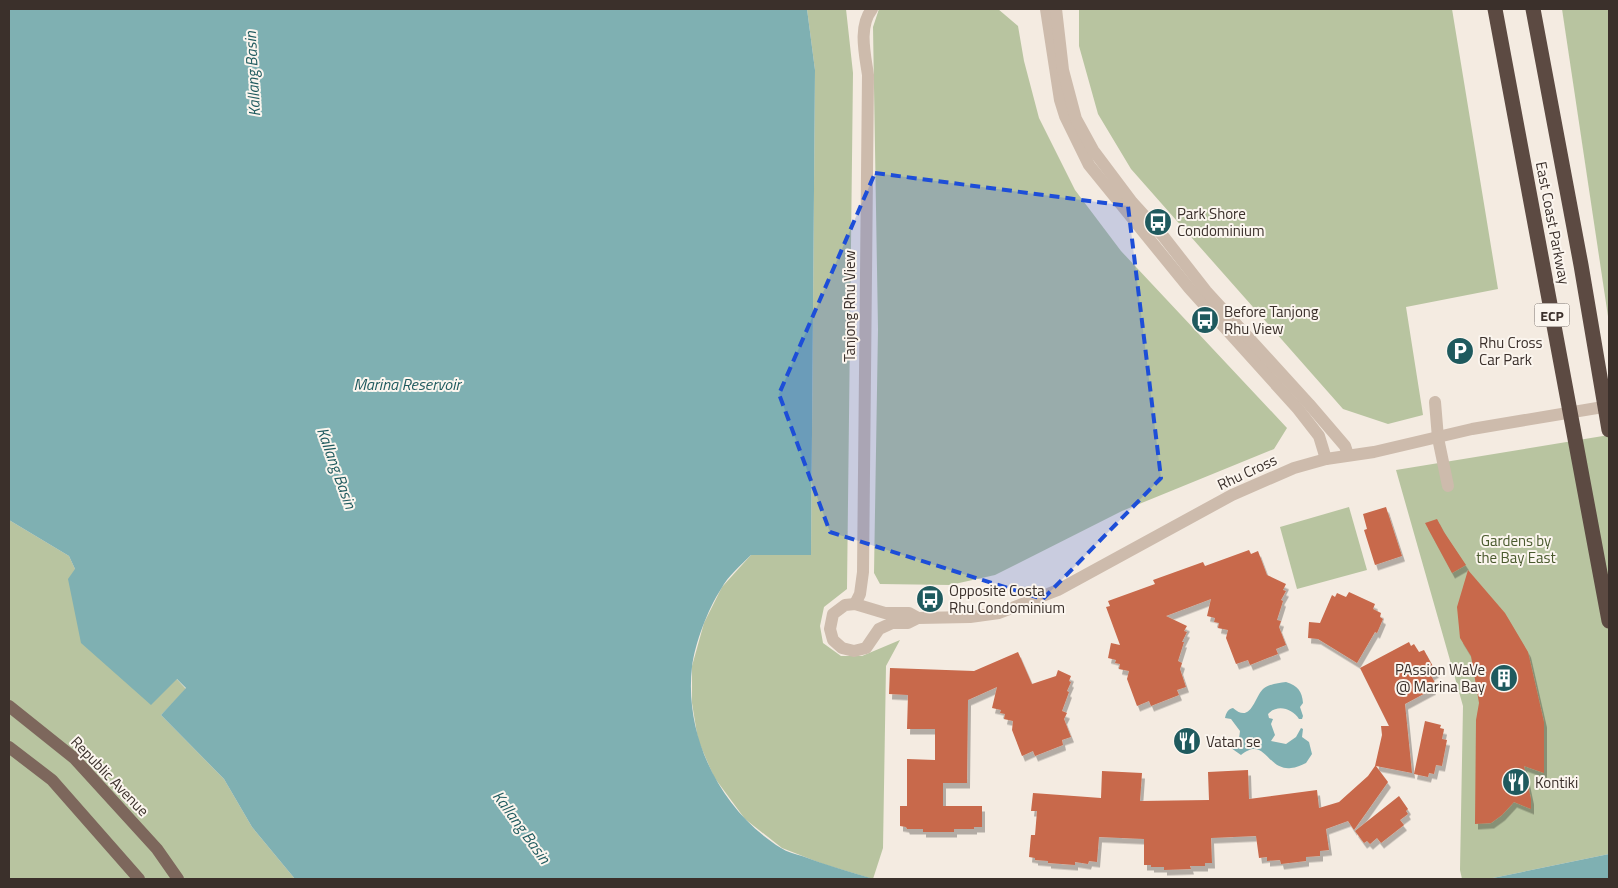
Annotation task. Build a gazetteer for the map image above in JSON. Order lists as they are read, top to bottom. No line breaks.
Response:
{"streets":{"highway":["East Coast Parkway","ECP"],"main road":["Republic Avenue"],"street":["Tanjong Rhu View","Rhu Cross"]},"crossings":[["Tanjong Rhu View","Rhu Cross"]],"water":["Kallang Basin","Marina Reservoir"],"parks":["Gardens by the Bay East"],"places":{"bus stop":["Park Shore Condominium","Before Tanjong Rhu View","Opposite Costa Rhu Condominium"],"parking":["Rhu Cross Car Park"],"building":["PAssion WaVe @ Marina Bay"],"restaurant":["Vatan se","Kontiki"]}}
